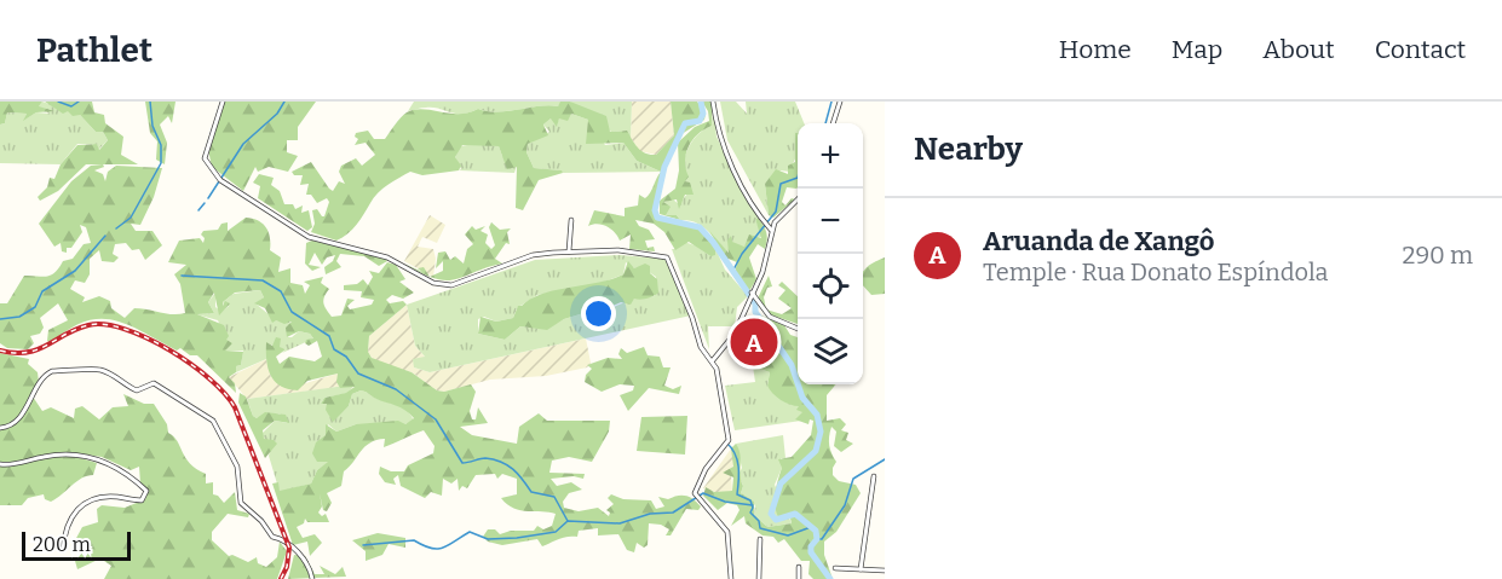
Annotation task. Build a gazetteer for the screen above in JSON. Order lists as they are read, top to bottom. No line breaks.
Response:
{"scale_bar":"200 m","page":{"header":"Pathlet","nav":["Home","Map","About","Contact"],"heading":"Nearby","map_buttons":["+","−"],"list":[{"mark":"A","name":"Aruanda de Xangô","note":"Temple · Rua Donato Espíndola","value":"290 m"}],"pins":"A","scale":"200 m"}}
